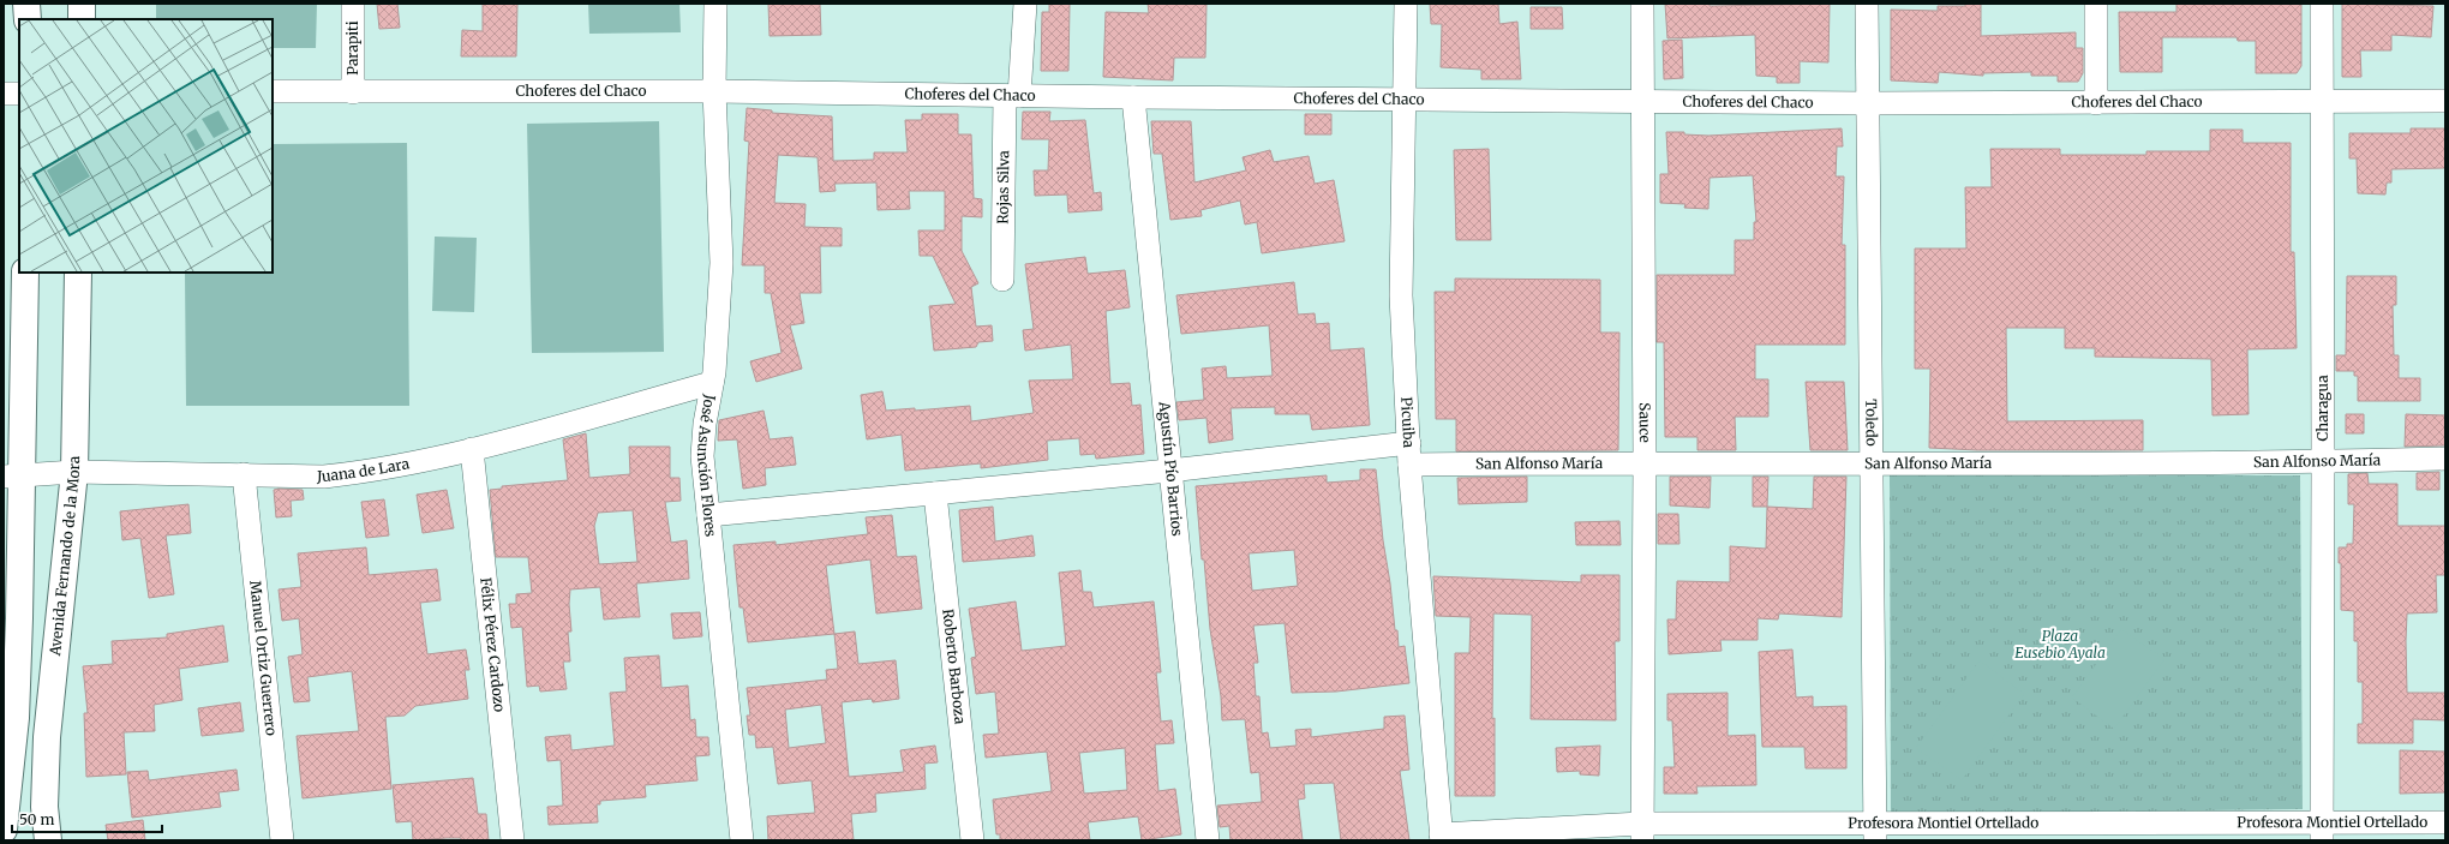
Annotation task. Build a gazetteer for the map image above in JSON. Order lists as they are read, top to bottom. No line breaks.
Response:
{"streets":{"main road":["Avenida Fernando de la Mora"],"street":["Parapiti","Choferes del Chaco","Rojas Silva","Charagua","Picuiba","Sauce","Toledo","San Alfonso María","José Asunción Flores","Juana de Lara","Agustín Pío Barrios","Félix Pérez Cardozo","Manuel Ortiz Guerrero","Roberto Barboza","Profesora Montiel Ortellado"]},"crossings":[["Parapiti","Choferes del Chaco"],["Choferes del Chaco","Rojas Silva"],["Choferes del Chaco","Charagua"],["Choferes del Chaco","Picuiba"],["Choferes del Chaco","Sauce"],["Choferes del Chaco","Toledo"],["Choferes del Chaco","José Asunción Flores"],["Choferes del Chaco","Agustín Pío Barrios"],["Charagua","San Alfonso María"],["Charagua","Profesora Montiel Ortellado"],["Picuiba","San Alfonso María"],["Picuiba","Profesora Montiel Ortellado"],["Sauce","San Alfonso María"],["Sauce","Profesora Montiel Ortellado"],["Toledo","San Alfonso María"],["Toledo","Profesora Montiel Ortellado"],["San Alfonso María","José Asunción Flores"],["San Alfonso María","Agustín Pío Barrios"],["San Alfonso María","Roberto Barboza"],["José Asunción Flores","Juana de Lara"],["Juana de Lara","Avenida Fernando de la Mora"],["Juana de Lara","Félix Pérez Cardozo"],["Juana de Lara","Manuel Ortiz Guerrero"]],"parks":["Plaza Eusebio Ayala"],"scale_bar":"50 m"}
